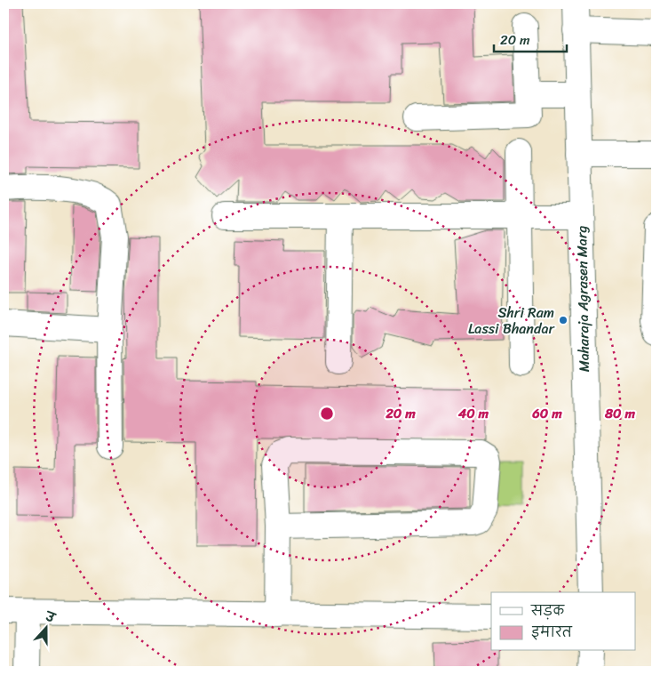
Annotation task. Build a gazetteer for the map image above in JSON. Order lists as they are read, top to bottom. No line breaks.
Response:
{"streets":{"street":["Maharaja Agrasen Marg"]},"places":["Shri Ram Lassi Bhandar"],"legend":["सड़क","इमारत"],"scale_bar":"20 m","north":"top","rings":["20 m","40 m","60 m","80 m"]}
